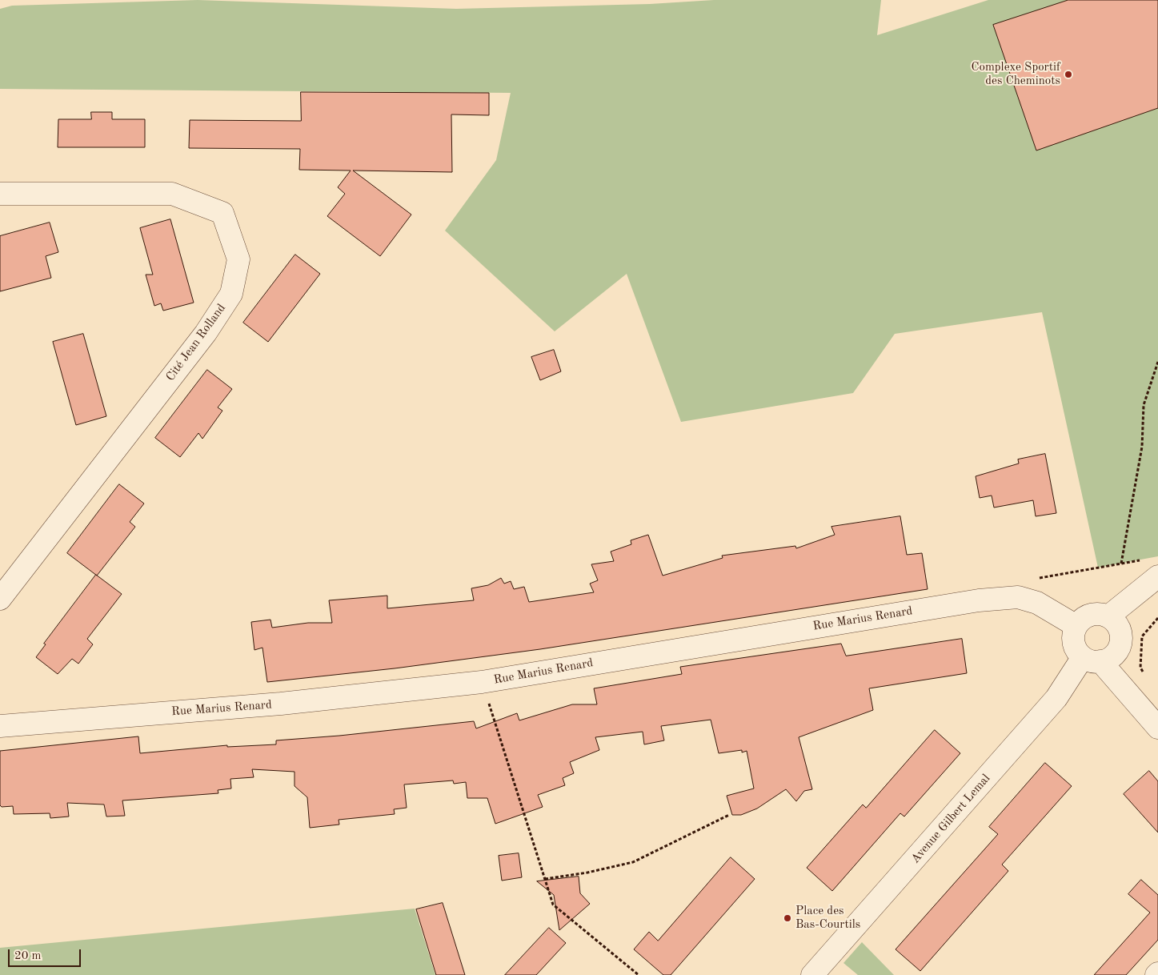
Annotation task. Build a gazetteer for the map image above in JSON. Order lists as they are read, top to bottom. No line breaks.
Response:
{"streets":{"street":["Cité Jean Rolland","Rue Marius Renard","Avenue Gilbert Lemal"]},"crossings":[["Rue Marius Renard","Avenue Gilbert Lemal"]],"places":["Complexe Sportif des Cheminots","Place des Bas-Courtils"],"scale_bar":"20 m"}
